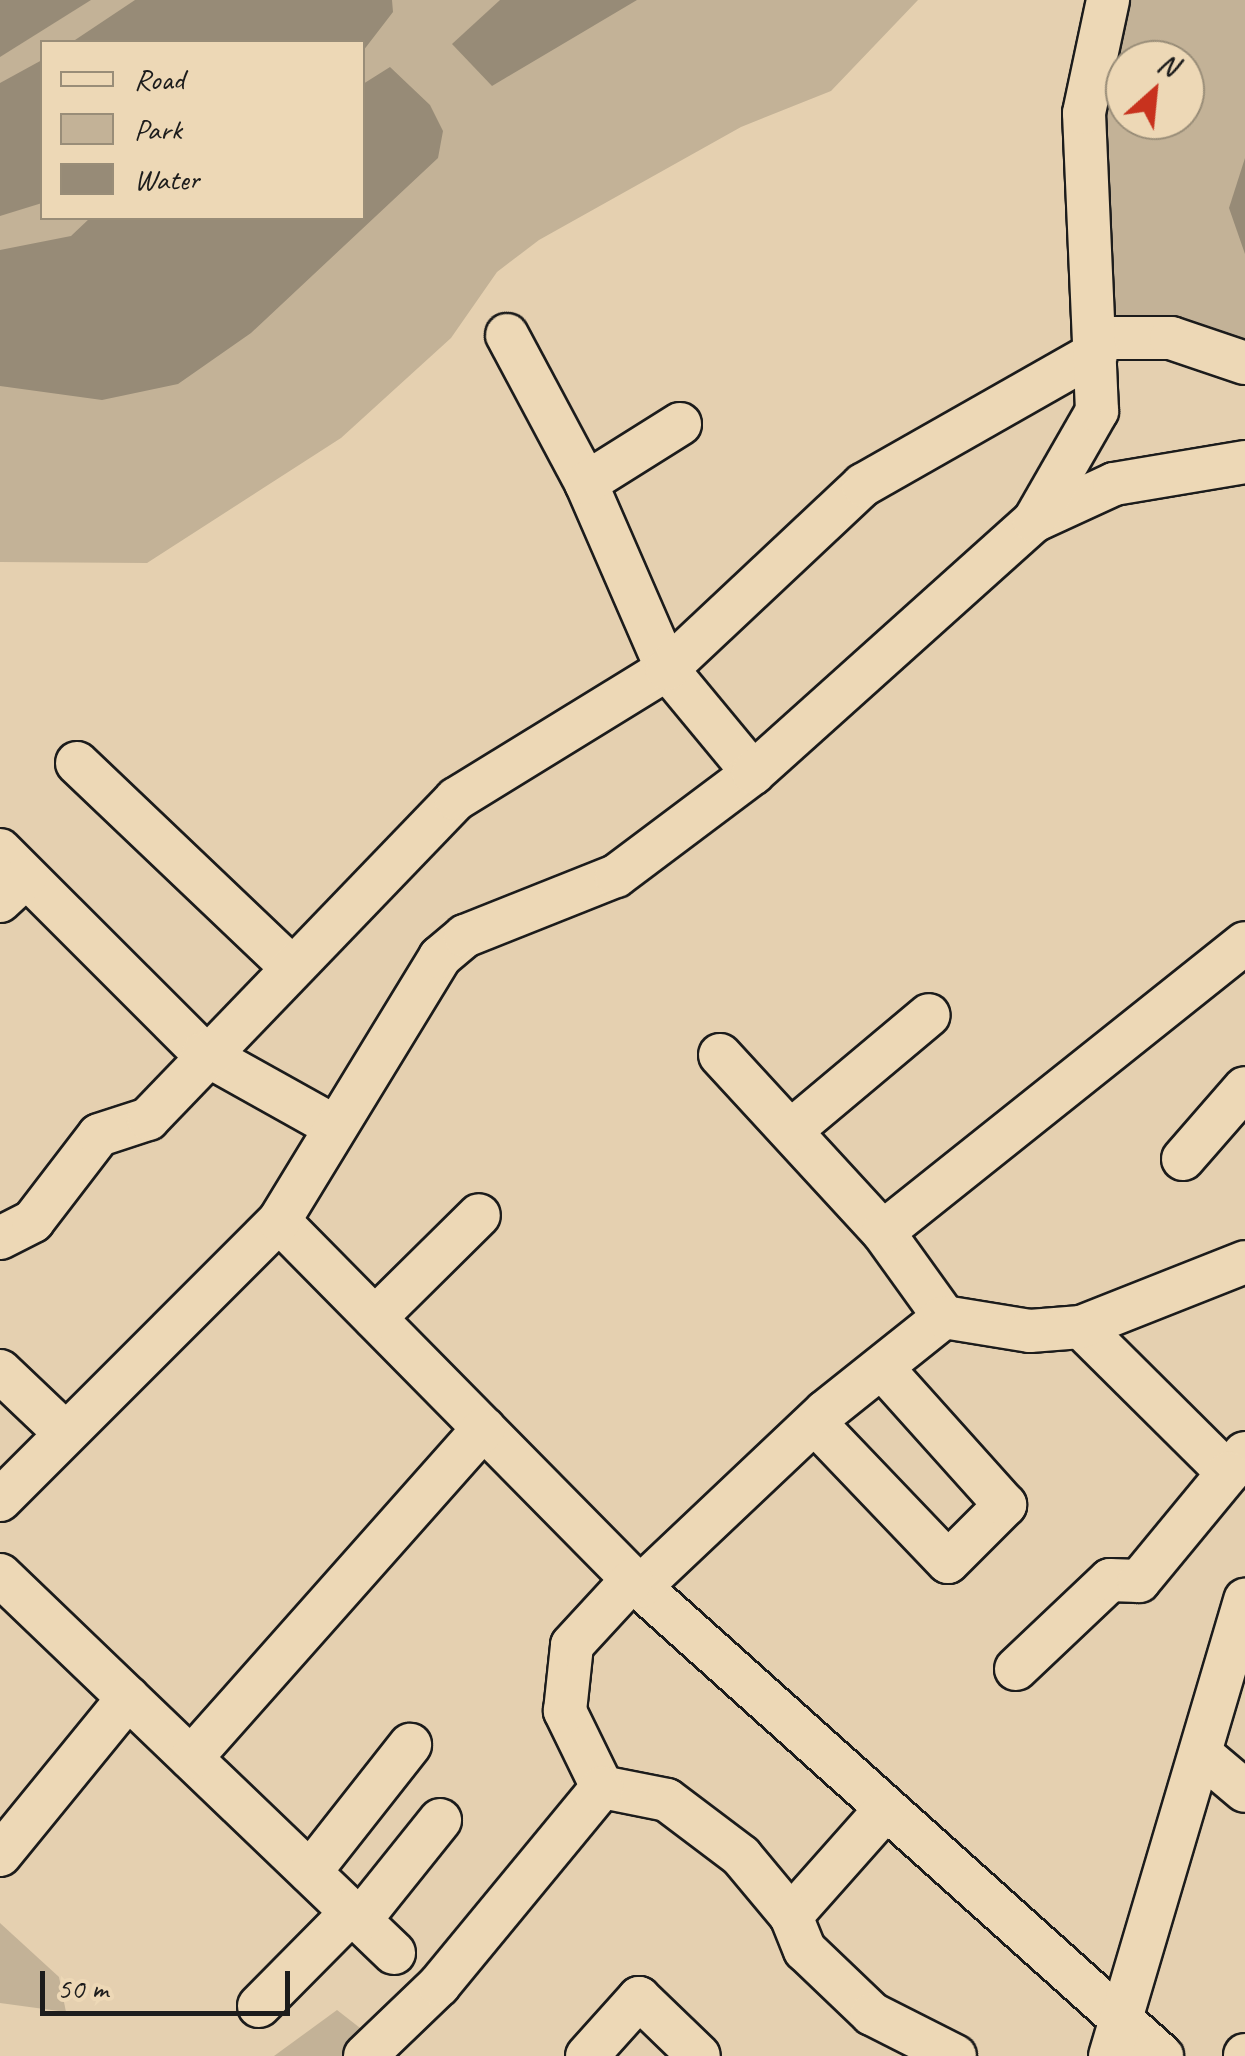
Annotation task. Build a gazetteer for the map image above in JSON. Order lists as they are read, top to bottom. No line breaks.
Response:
{"legend":["Road","Park","Water"],"scale_bar":"50 m","north":"top right"}
